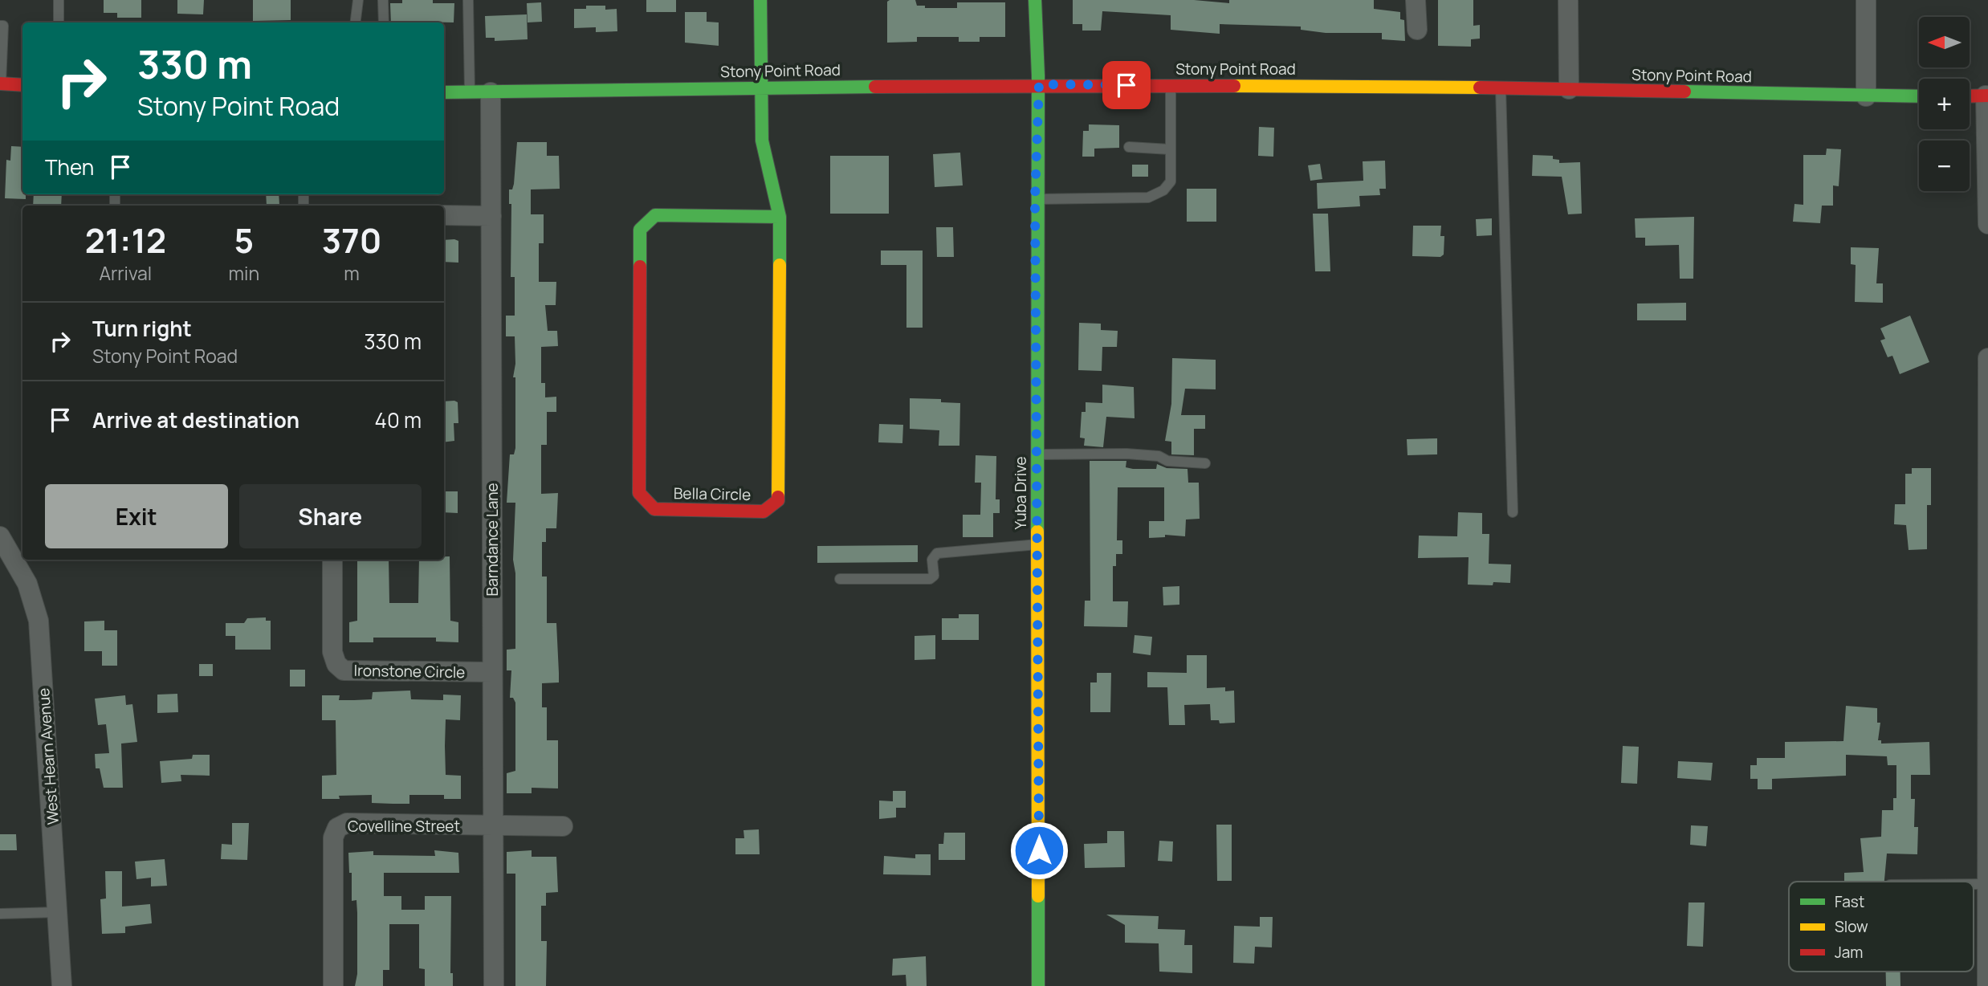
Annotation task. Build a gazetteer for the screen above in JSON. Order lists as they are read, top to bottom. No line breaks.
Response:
{"streets":{"street":["Stony Point Road","Yuba Drive","Bella Circle","Barndance Lane","Ironstone Circle","West Hearn Avenue","Covelline Street"]},"crossings":[["Stony Point Road","Yuba Drive"],["Stony Point Road","Bella Circle"],["Stony Point Road","Barndance Lane"],["Barndance Lane","Ironstone Circle"],["Barndance Lane","Covelline Street"]],"legend":["Fast","Slow","Jam"],"north":"left","page":{"map_buttons":["+","−"],"turn":["330 m","Stony Point Road"],"then":"Then","eta":["21:12","Arrival","5","min","370","m"],"list":[{"name":"Turn right","note":"Stony Point Road","value":"330 m"},{"name":"Arrive at destination","value":"40 m"}],"buttons":["Exit","Share"]}}
